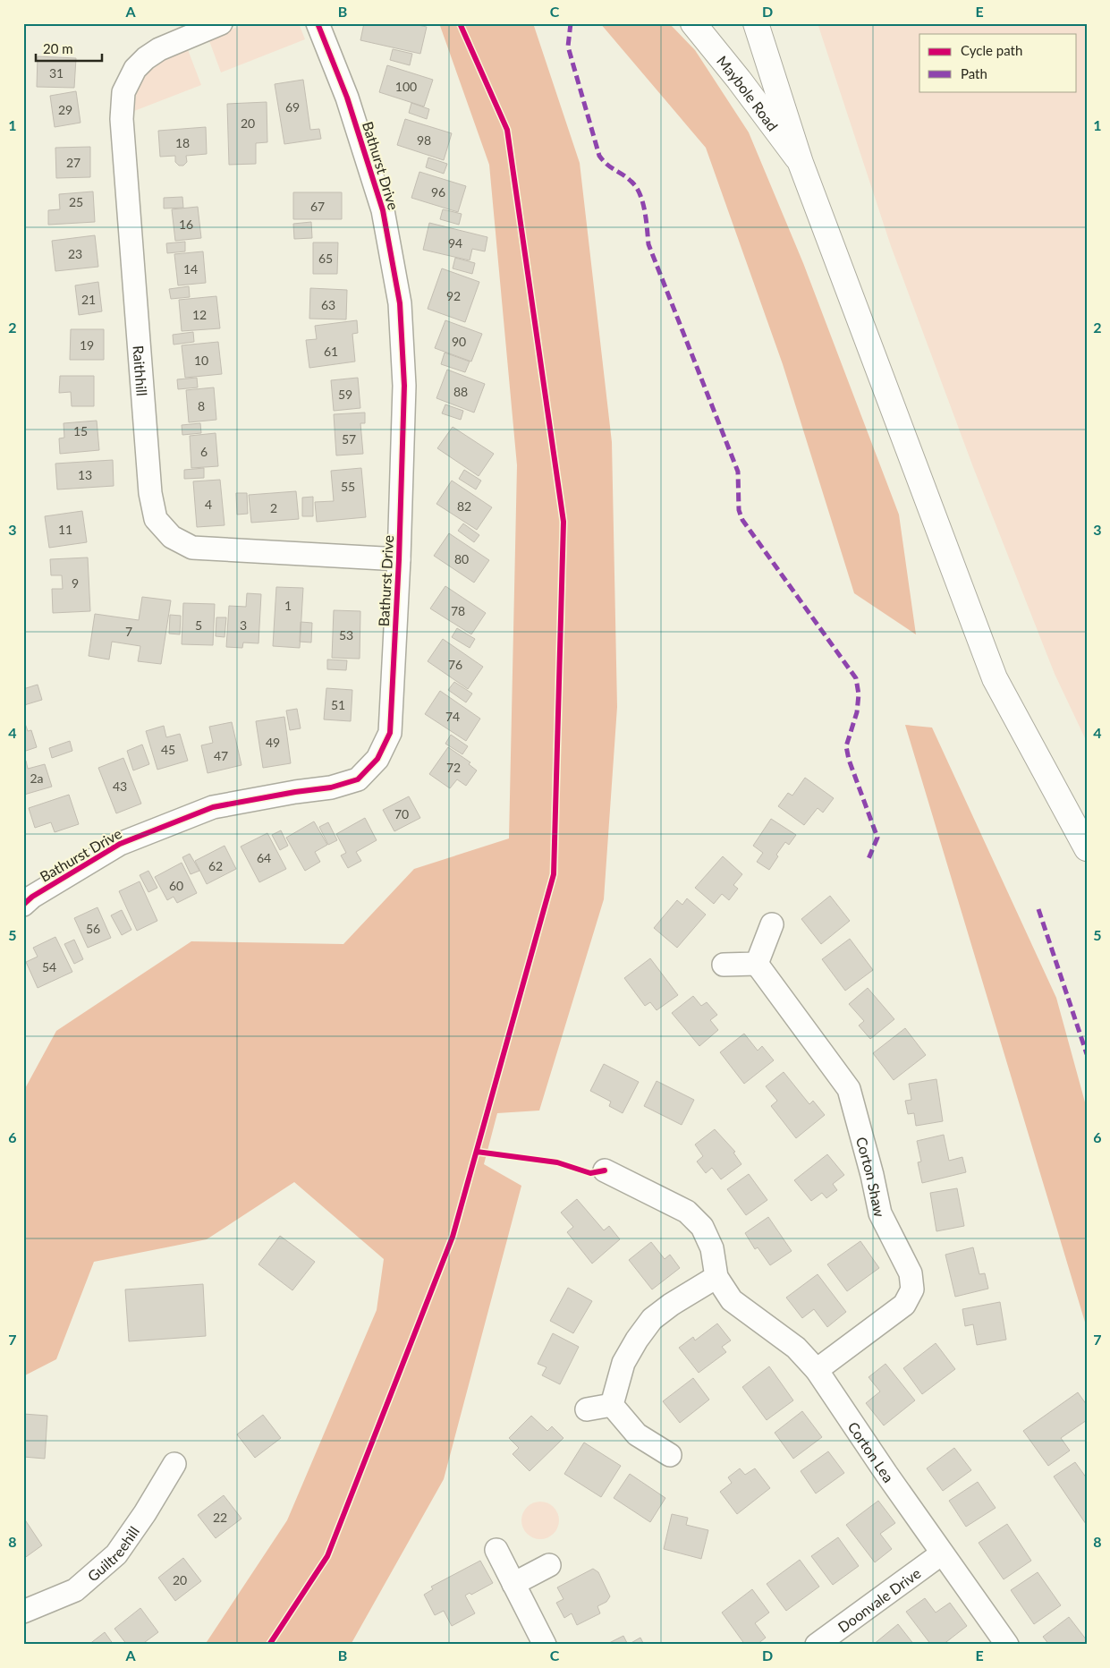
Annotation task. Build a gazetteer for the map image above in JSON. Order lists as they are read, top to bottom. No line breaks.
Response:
{"streets":{"main road":["Maybole Road"],"street":["Bathurst Drive","Raithhill","Corton Shaw","Corton Lea","Guiltreehill","Doonvale Drive"]},"crossings":[["Bathurst Drive","Raithhill"],["Corton Shaw","Corton Lea"],["Corton Lea","Doonvale Drive"]],"house_numbers":["31","100","69","29","20","98","18","27","96","25","67","16","94","23","65","14","92","21","63","12","90","19","61","10","88","59","8","15","57","6","13","55","4","82","2","11","80","9","1","78","5","3","7","53","76","51","74","49","45","47","72","2a","43","70","64","62","60","56","54","22","20"],"legend":["Cycle path","Path"],"scale_bar":"20 m","grid":{"columns":["A","B","C","D","E"],"rows":["1","2","3","4","5","6","7","8"]}}
